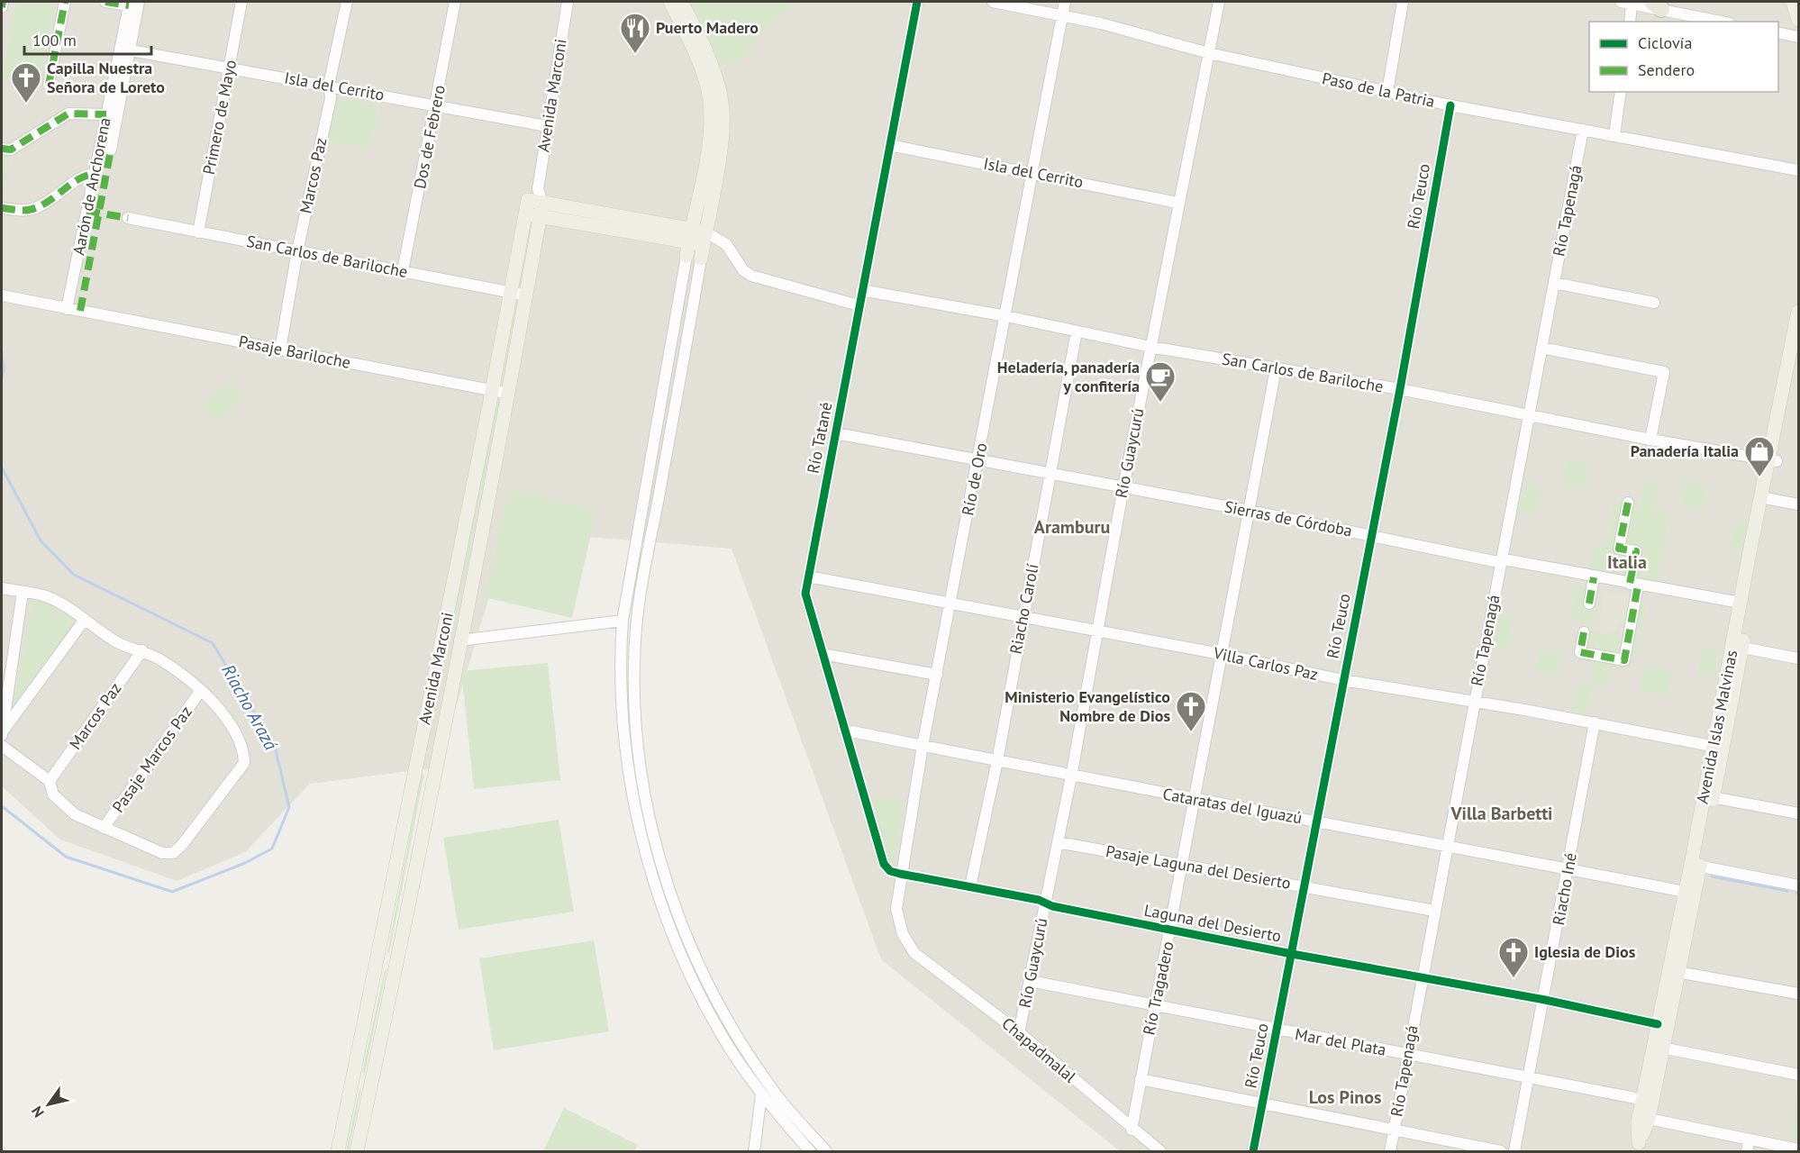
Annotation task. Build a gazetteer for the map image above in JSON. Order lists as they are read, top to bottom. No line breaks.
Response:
{"streets":{"main road":["Avenida Marconi","Avenida Islas Malvinas"],"street":["Isla del Cerrito","Paso de la Patria","Primero de Mayo","Dos de Febrero","Marcos Paz","Aarón de Anchorena","Río Teuco","Río Tapenagá","San Carlos de Bariloche","Pasaje Bariloche","Río Tatané","Río Guaycurú","Río de Oro","Sierras de Córdoba","Riacho Carolí","Villa Carlos Paz","Pasaje Marcos Paz","Cataratas del Iguazú","Pasaje Laguna del Desierto","Riacho Iné","Laguna del Desierto","Río Tragadero","Mar del Plata","Chapadmalal"]},"crossings":[["Isla del Cerrito","Avenida Marconi"],["Isla del Cerrito","Primero de Mayo"],["Isla del Cerrito","Dos de Febrero"],["Isla del Cerrito","Marcos Paz"],["Isla del Cerrito","Aarón de Anchorena"],["Isla del Cerrito","Río Tatané"],["Isla del Cerrito","Río Guaycurú"],["Isla del Cerrito","Río de Oro"],["Paso de la Patria","Río Teuco"],["Paso de la Patria","Río Tapenagá"],["Paso de la Patria","Río Guaycurú"],["Paso de la Patria","Río de Oro"],["Avenida Marconi","San Carlos de Bariloche"],["Avenida Marconi","Pasaje Bariloche"],["Primero de Mayo","San Carlos de Bariloche"],["Dos de Febrero","San Carlos de Bariloche"],["Marcos Paz","San Carlos de Bariloche"],["Marcos Paz","Pasaje Bariloche"],["Aarón de Anchorena","Pasaje Bariloche"],["Río Teuco","San Carlos de Bariloche"],["Río Teuco","Sierras de Córdoba"],["Río Teuco","Villa Carlos Paz"],["Río Teuco","Cataratas del Iguazú"],["Río Teuco","Pasaje Laguna del Desierto"],["Río Teuco","Laguna del Desierto"],["Río Teuco","Mar del Plata"],["Río Tapenagá","San Carlos de Bariloche"],["Río Tapenagá","Sierras de Córdoba"],["Río Tapenagá","Villa Carlos Paz"],["Río Tapenagá","Cataratas del Iguazú"],["Río Tapenagá","Pasaje Laguna del Desierto"],["Río Tapenagá","Laguna del Desierto"],["Río Tapenagá","Mar del Plata"],["San Carlos de Bariloche","Río Tatané"],["San Carlos de Bariloche","Río Guaycurú"],["San Carlos de Bariloche","Río de Oro"],["San Carlos de Bariloche","Riacho Carolí"],["San Carlos de Bariloche","Avenida Islas Malvinas"],["San Carlos de Bariloche","Río Tragadero"],["Río Tatané","Río de Oro"],["Río Tatané","Sierras de Córdoba"],["Río Tatané","Villa Carlos Paz"],["Río Tatané","Cataratas del Iguazú"],["Río Tatané","Laguna del Desierto"],["Río Guaycurú","Sierras de Córdoba"],["Río Guaycurú","Villa Carlos Paz"],["Río Guaycurú","Cataratas del Iguazú"],["Río Guaycurú","Pasaje Laguna del Desierto"],["Río Guaycurú","Laguna del Desierto"],["Río Guaycurú","Mar del Plata"],["Río Guaycurú","Chapadmalal"],["Río de Oro","Sierras de Córdoba"],["Río de Oro","Villa Carlos Paz"],["Río de Oro","Cataratas del Iguazú"],["Río de Oro","Laguna del Desierto"],["Río de Oro","Chapadmalal"],["Sierras de Córdoba","Riacho Carolí"],["Sierras de Córdoba","Avenida Islas Malvinas"],["Sierras de Córdoba","Río Tragadero"],["Riacho Carolí","Villa Carlos Paz"],["Riacho Carolí","Cataratas del Iguazú"],["Riacho Carolí","Laguna del Desierto"],["Villa Carlos Paz","Avenida Islas Malvinas"],["Villa Carlos Paz","Riacho Iné"],["Villa Carlos Paz","Río Tragadero"],["Avenida Islas Malvinas","Cataratas del Iguazú"],["Avenida Islas Malvinas","Laguna del Desierto"],["Avenida Islas Malvinas","Mar del Plata"],["Cataratas del Iguazú","Riacho Iné"],["Cataratas del Iguazú","Río Tragadero"],["Pasaje Laguna del Desierto","Río Tragadero"],["Riacho Iné","Laguna del Desierto"],["Riacho Iné","Mar del Plata"],["Laguna del Desierto","Río Tragadero"],["Río Tragadero","Mar del Plata"],["Río Tragadero","Chapadmalal"]],"districts":["Aramburu","Italia","Villa Barbetti","Los Pinos"],"water":["Riacho Arazá"],"places":{"restaurant":["Puerto Madero"],"church":["Capilla Nuestra Señora de Loreto","Ministerio Evangelístico Nombre de Dios","Iglesia de Dios"],"cafe":["Heladería, panadería y confitería"],"shop":["Panadería Italia"]},"legend":["Ciclovía","Sendero"],"scale_bar":"100 m","north":"bottom left"}
